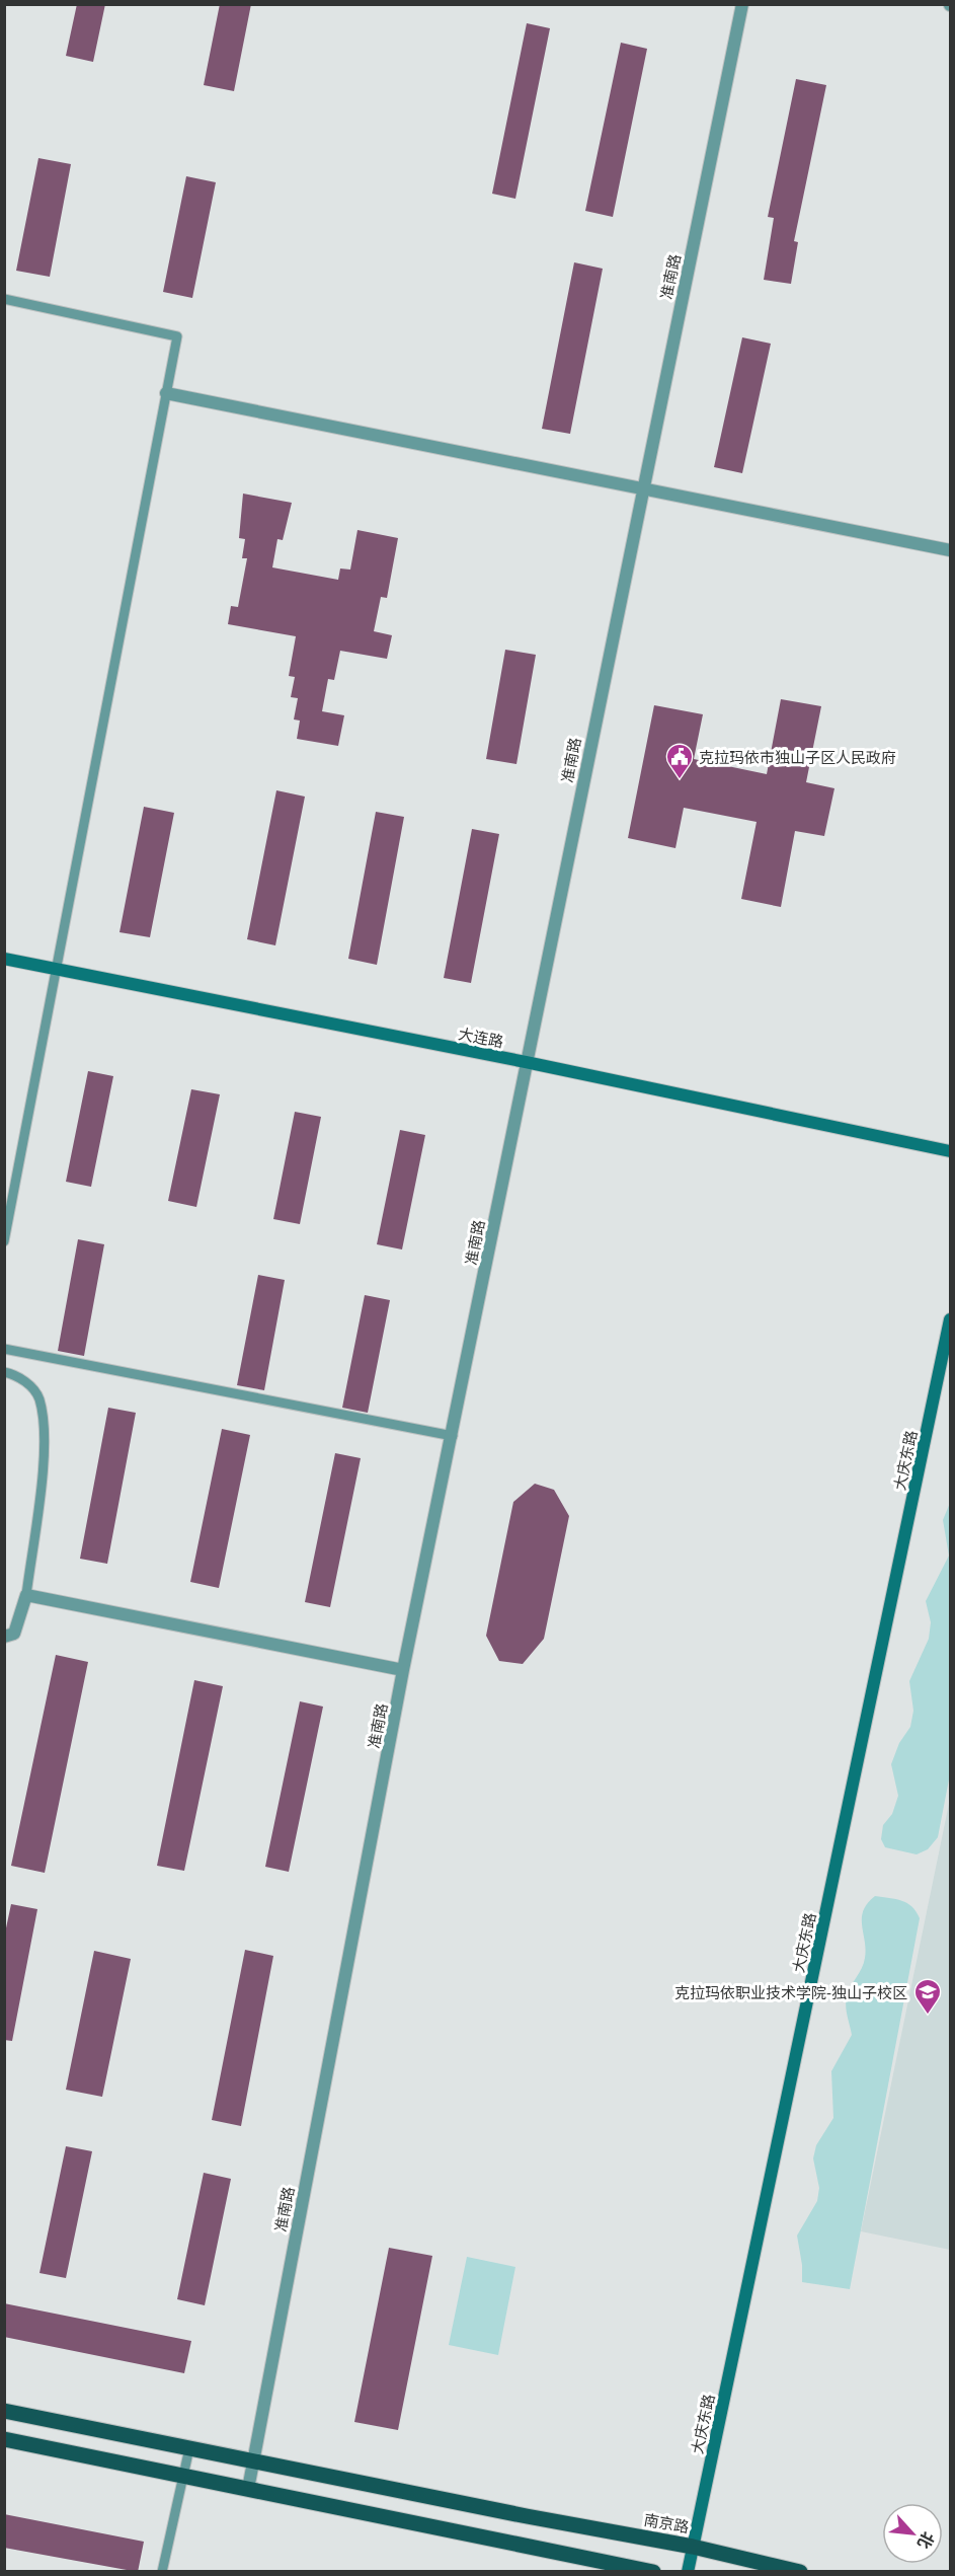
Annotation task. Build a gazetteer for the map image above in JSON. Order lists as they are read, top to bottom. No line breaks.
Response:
{"streets":{"main road":["大连路","大庆东路","南京路"],"street":["准南路"]},"crossings":[["准南路","大连路"],["准南路","南京路"],["大庆东路","南京路"]],"places":{"public building":["克拉玛依市独山子区人民政府"],"school or university":["克拉玛依职业技术学院-独山子校区"]},"north":"bottom right"}
